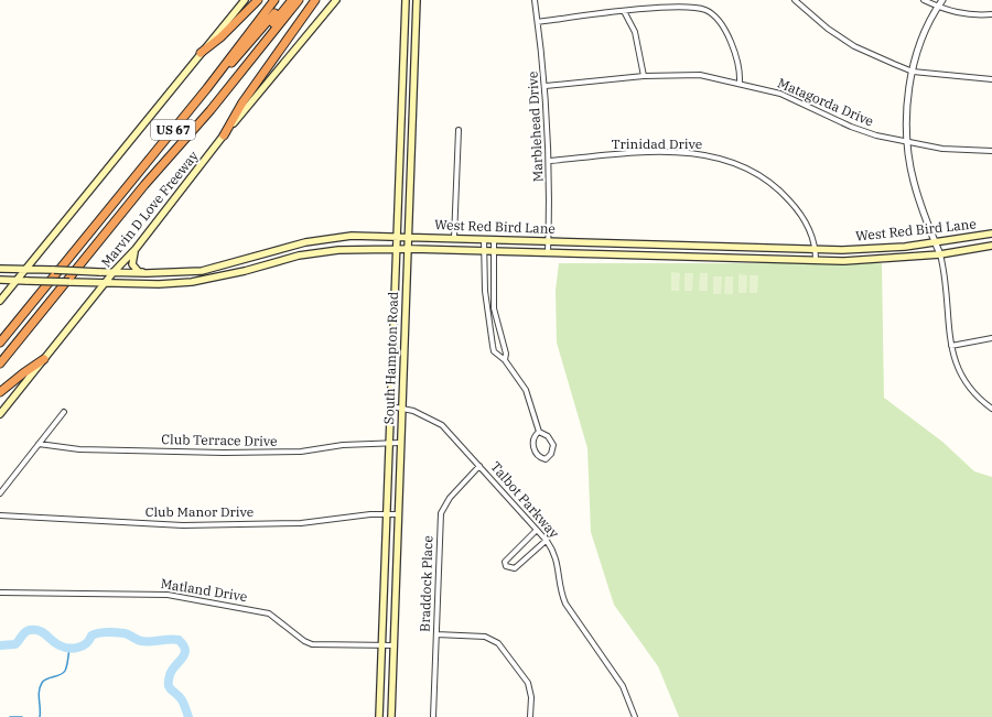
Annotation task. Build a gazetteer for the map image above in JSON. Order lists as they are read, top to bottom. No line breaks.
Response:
{"streets":{"highway":["US 67","Marvin D Love Freeway"],"main road":["West Red Bird Lane","South Hampton Road"],"street":["Matagorda Drive","Marblehead Drive","Trinidad Drive","Club Terrace Drive","Talbot Parkway","Club Manor Drive","Braddock Place","Matland Drive"]},"crossings":[["Matagorda Drive","Marblehead Drive"],["Marblehead Drive","Trinidad Drive"],["Marblehead Drive","West Red Bird Lane"],["Trinidad Drive","West Red Bird Lane"],["Marvin D Love Freeway","West Red Bird Lane"],["West Red Bird Lane","South Hampton Road"],["South Hampton Road","Club Terrace Drive"],["South Hampton Road","Talbot Parkway"],["South Hampton Road","Club Manor Drive"],["South Hampton Road","Matland Drive"],["Talbot Parkway","Braddock Place"]]}
